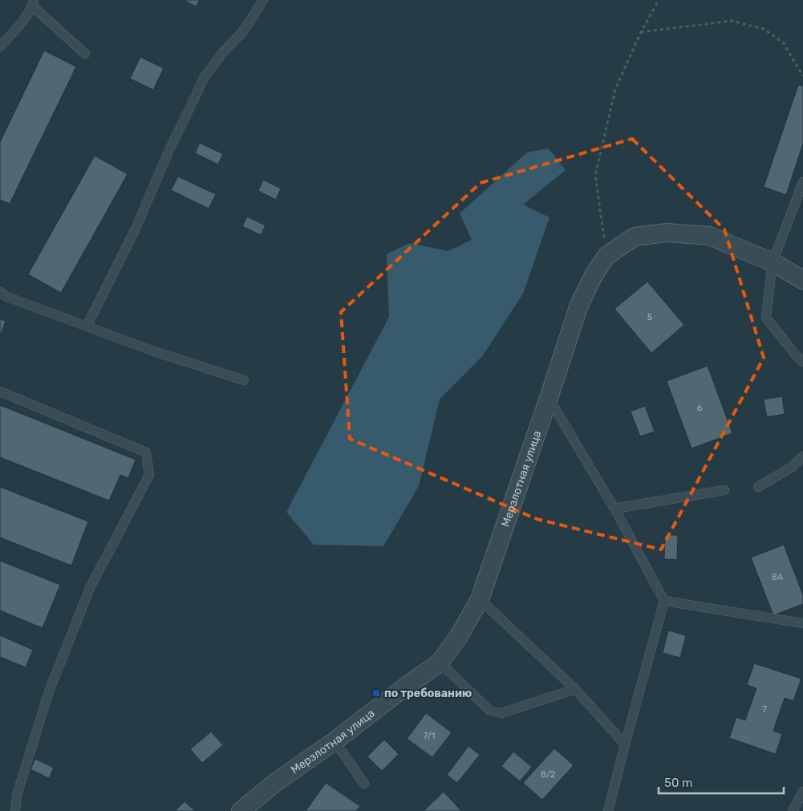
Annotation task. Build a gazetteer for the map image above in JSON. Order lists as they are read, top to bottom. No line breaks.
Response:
{"streets":{"street":["Мерзлотная улица"]},"places":{"transit":["по требованию"]},"house_numbers":["5","6","8А","7","7/1","8/2"],"scale_bar":"50 m"}
